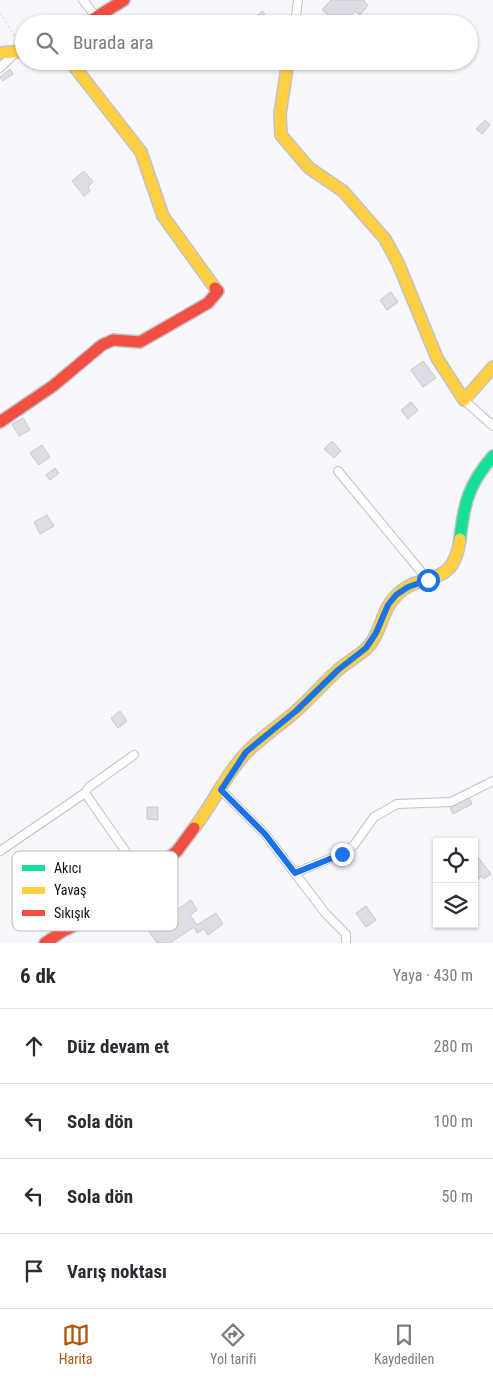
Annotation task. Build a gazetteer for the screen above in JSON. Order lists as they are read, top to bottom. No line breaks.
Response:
{"legend":["Akıcı","Yavaş","Sıkışık"],"page":{"search":"Burada ara","heading":["6 dk","Yaya · 430 m"],"list":[["Düz devam et","280 m"],["Sola dön","100 m"],["Sola dön","50 m"],"Varış noktası"],"nav":["Harita","Yol tarifi","Kaydedilen"]}}
